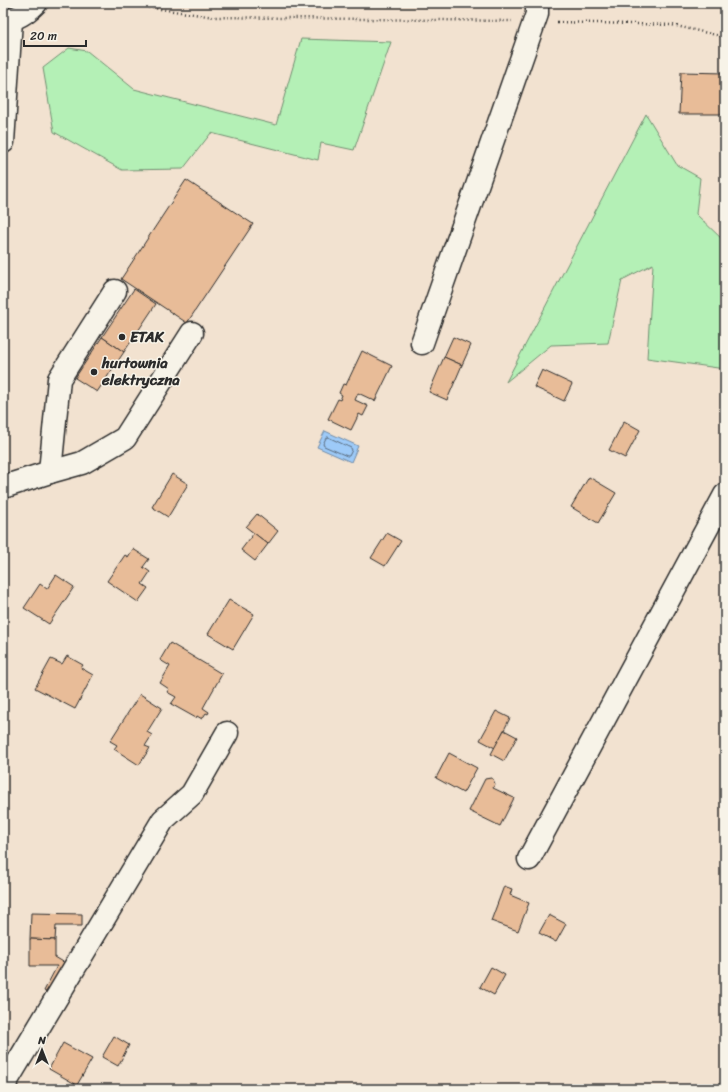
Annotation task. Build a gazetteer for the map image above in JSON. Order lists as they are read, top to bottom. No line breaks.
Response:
{"places":["ETAK","hurtownia elektryczna"],"scale_bar":"20 m","north":"top"}
